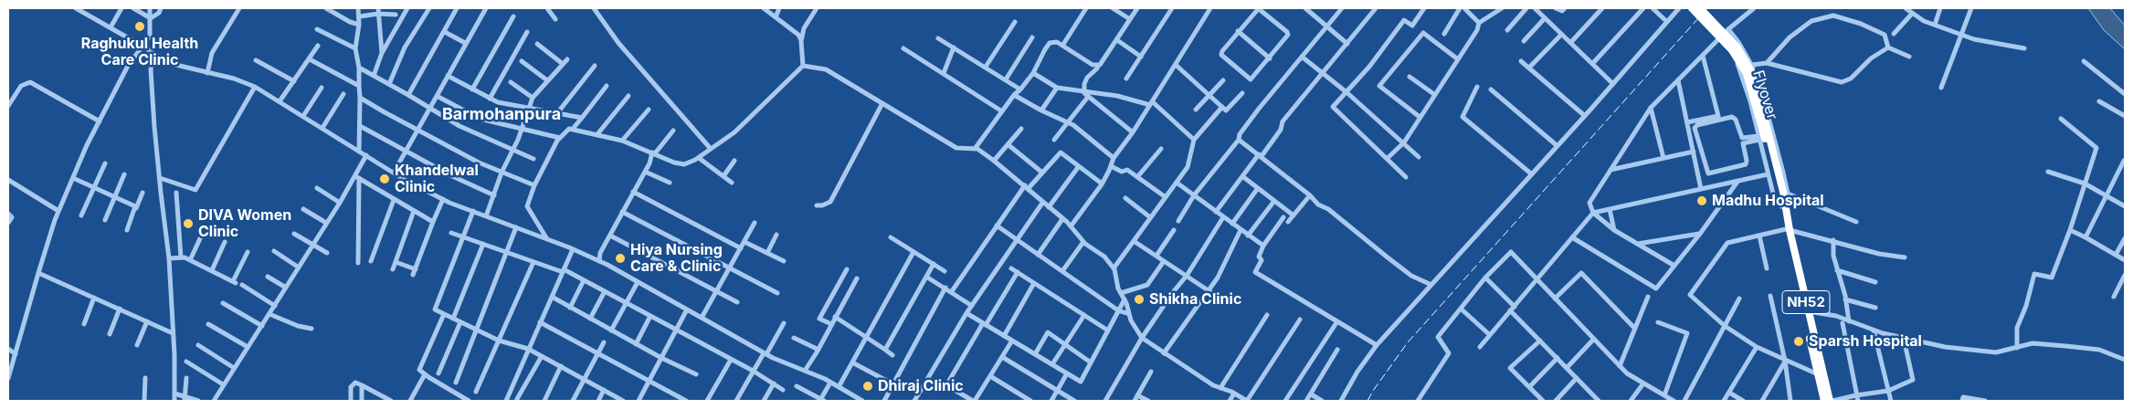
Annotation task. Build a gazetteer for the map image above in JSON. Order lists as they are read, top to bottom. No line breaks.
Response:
{"streets":{"highway":["Flyover","NH52"]},"crossings":[["Flyover","NH52"]],"districts":["Barmohanpura"],"places":["Raghukul Health Care Clinic","Khandelwal Clinic","Madhu Hospital","DIVA Women Clinic","Hiya Nursing Care & Clinic","Shikha Clinic","Sparsh Hospital","Dhiraj Clinic"]}
